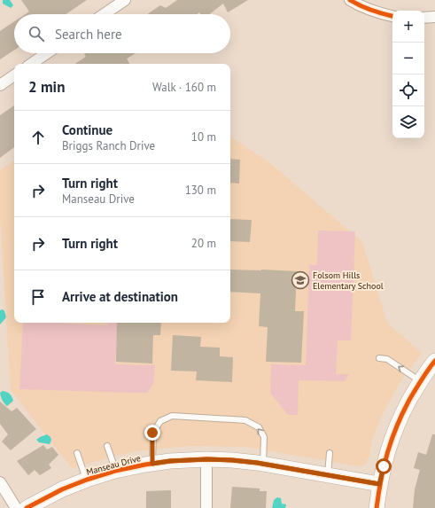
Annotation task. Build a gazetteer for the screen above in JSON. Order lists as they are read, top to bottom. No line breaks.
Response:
{"streets":{"street":["Manseau Drive"]},"places":{"school or university":["Folsom Hills Elementary School"]},"page":{"map_buttons":["+","−"],"search":"Search here","heading":["2 min","Walk · 160 m"],"list":[["Continue","Briggs Ranch Drive","10 m"],["Turn right","Manseau Drive","130 m"],["Turn right","20 m"],"Arrive at destination"]}}
